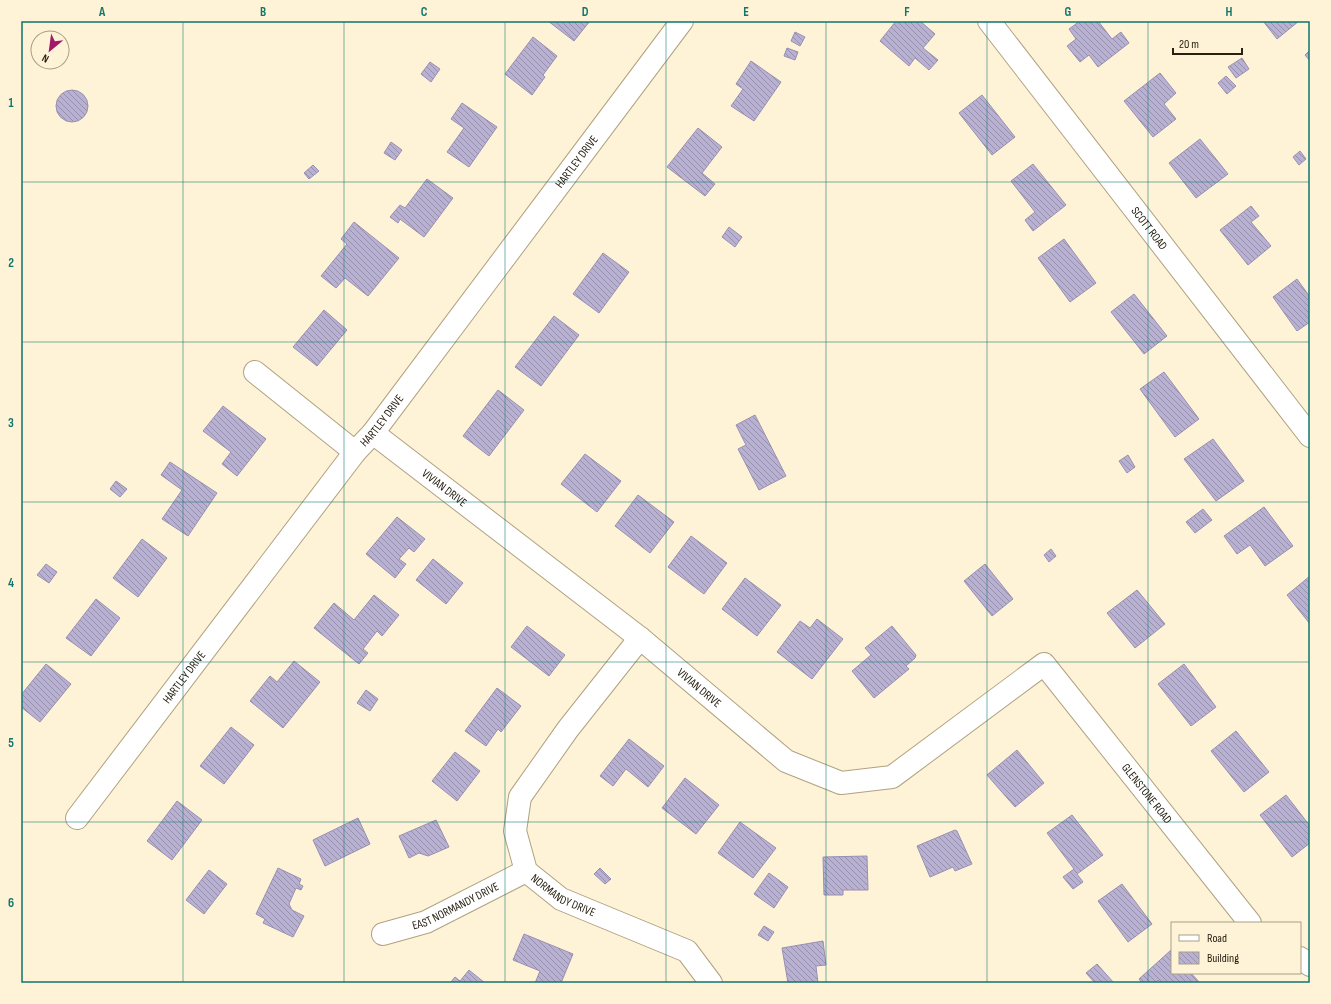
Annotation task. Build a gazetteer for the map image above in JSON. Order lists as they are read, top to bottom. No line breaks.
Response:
{"streets":{"street":["HARTLEY DRIVE","SCOTT ROAD","VIVIAN DRIVE","GLENSTONE ROAD","NORMANDY DRIVE","EAST NORMANDY DRIVE"]},"crossings":[["HARTLEY DRIVE","VIVIAN DRIVE"],["VIVIAN DRIVE","GLENSTONE ROAD"],["VIVIAN DRIVE","NORMANDY DRIVE"],["NORMANDY DRIVE","EAST NORMANDY DRIVE"]],"legend":["Road","Building"],"scale_bar":"20 m","north":"bottom left","grid":{"columns":["A","B","C","D","E","F","G","H"],"rows":["1","2","3","4","5","6"]}}
